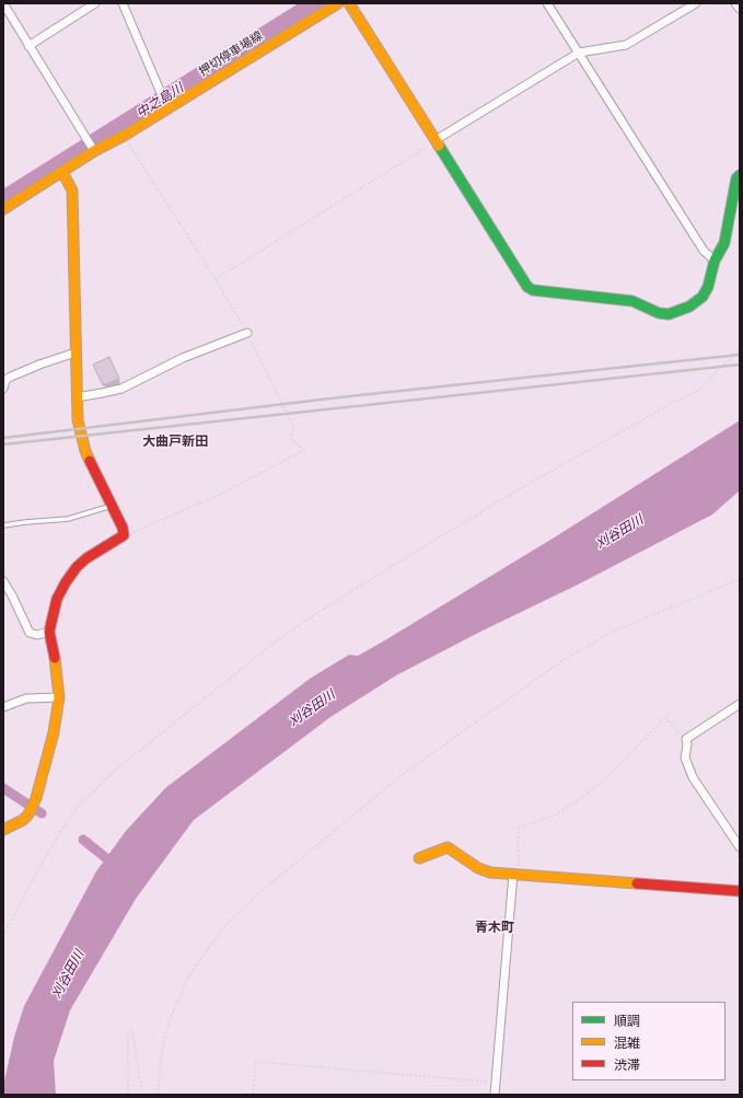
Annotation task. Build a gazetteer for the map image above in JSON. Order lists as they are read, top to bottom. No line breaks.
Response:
{"streets":{"street":["押切停車場線"]},"districts":["大曲戸新田","青木町"],"water":["中之島川","刈谷田川"],"legend":["順調","混雑","渋滞"]}
